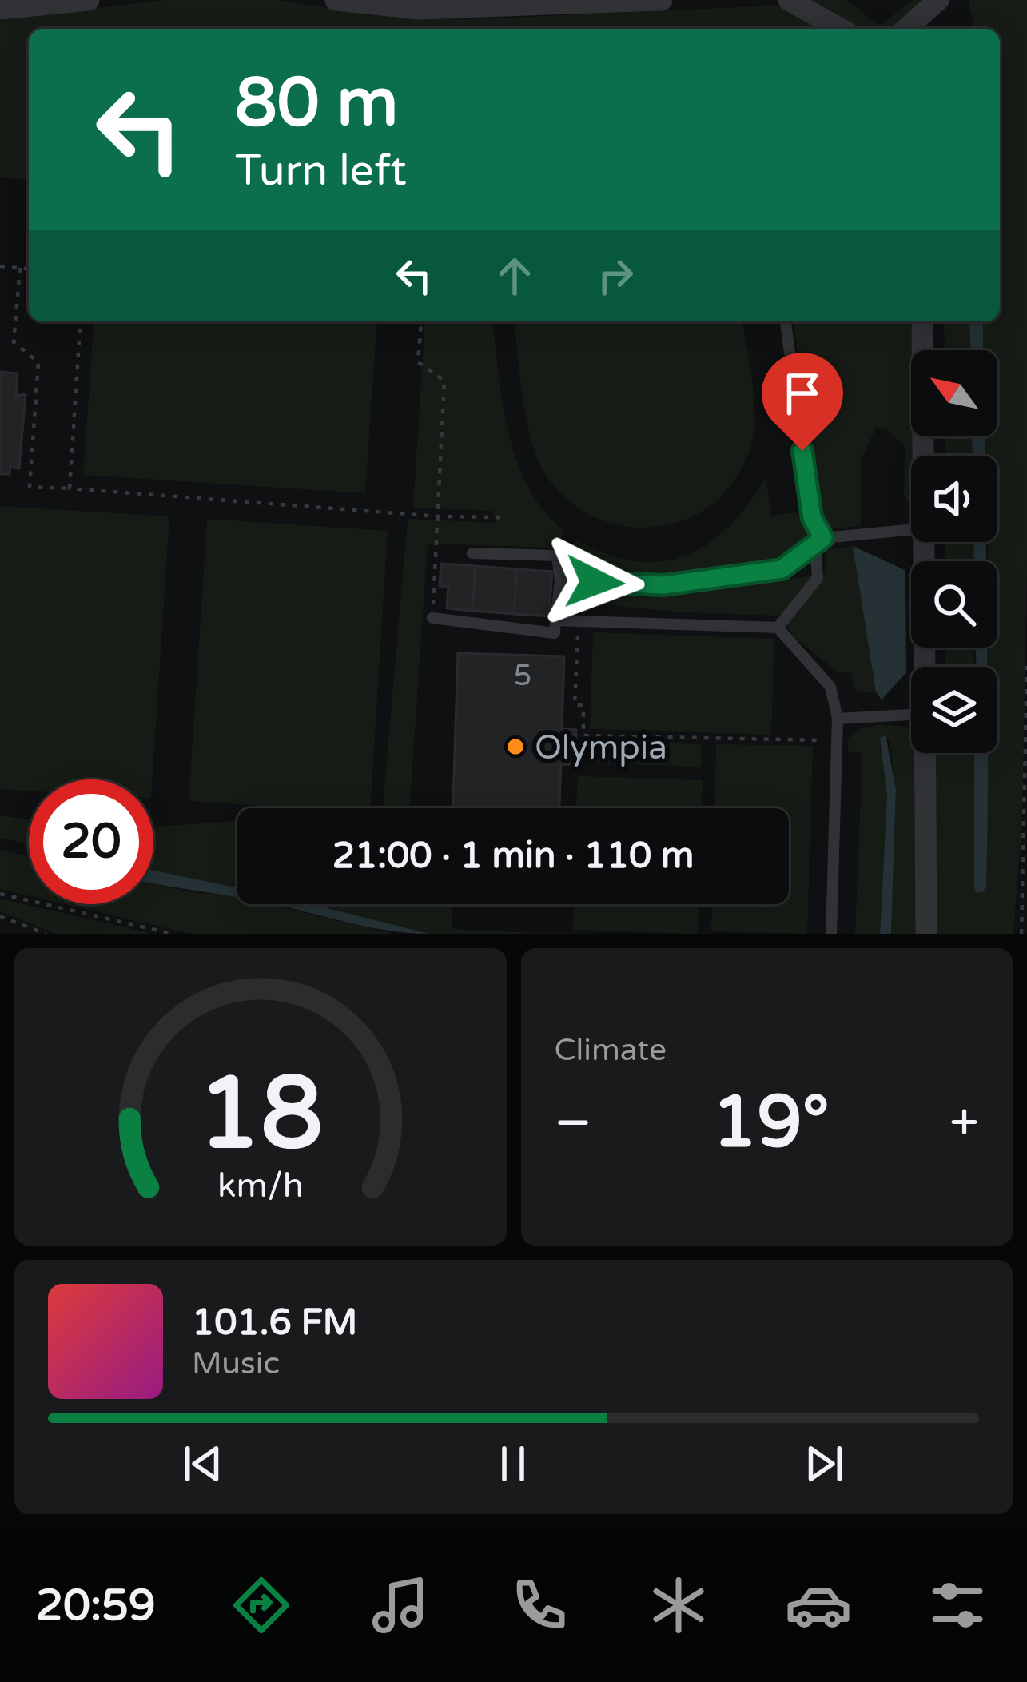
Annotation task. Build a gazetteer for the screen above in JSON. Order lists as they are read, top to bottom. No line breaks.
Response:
{"places":["Olympia"],"house_numbers":["5"],"north":"top left","page":{"turn":["80 m","Turn left"],"limit":"20","trip":"21:00 · 1 min · 110 m","tile":"Climate","heat":["−","19°","+"],"song":["101.6 FM","Music"],"tabs":"20:59","gauge":["18","km/h"]}}
